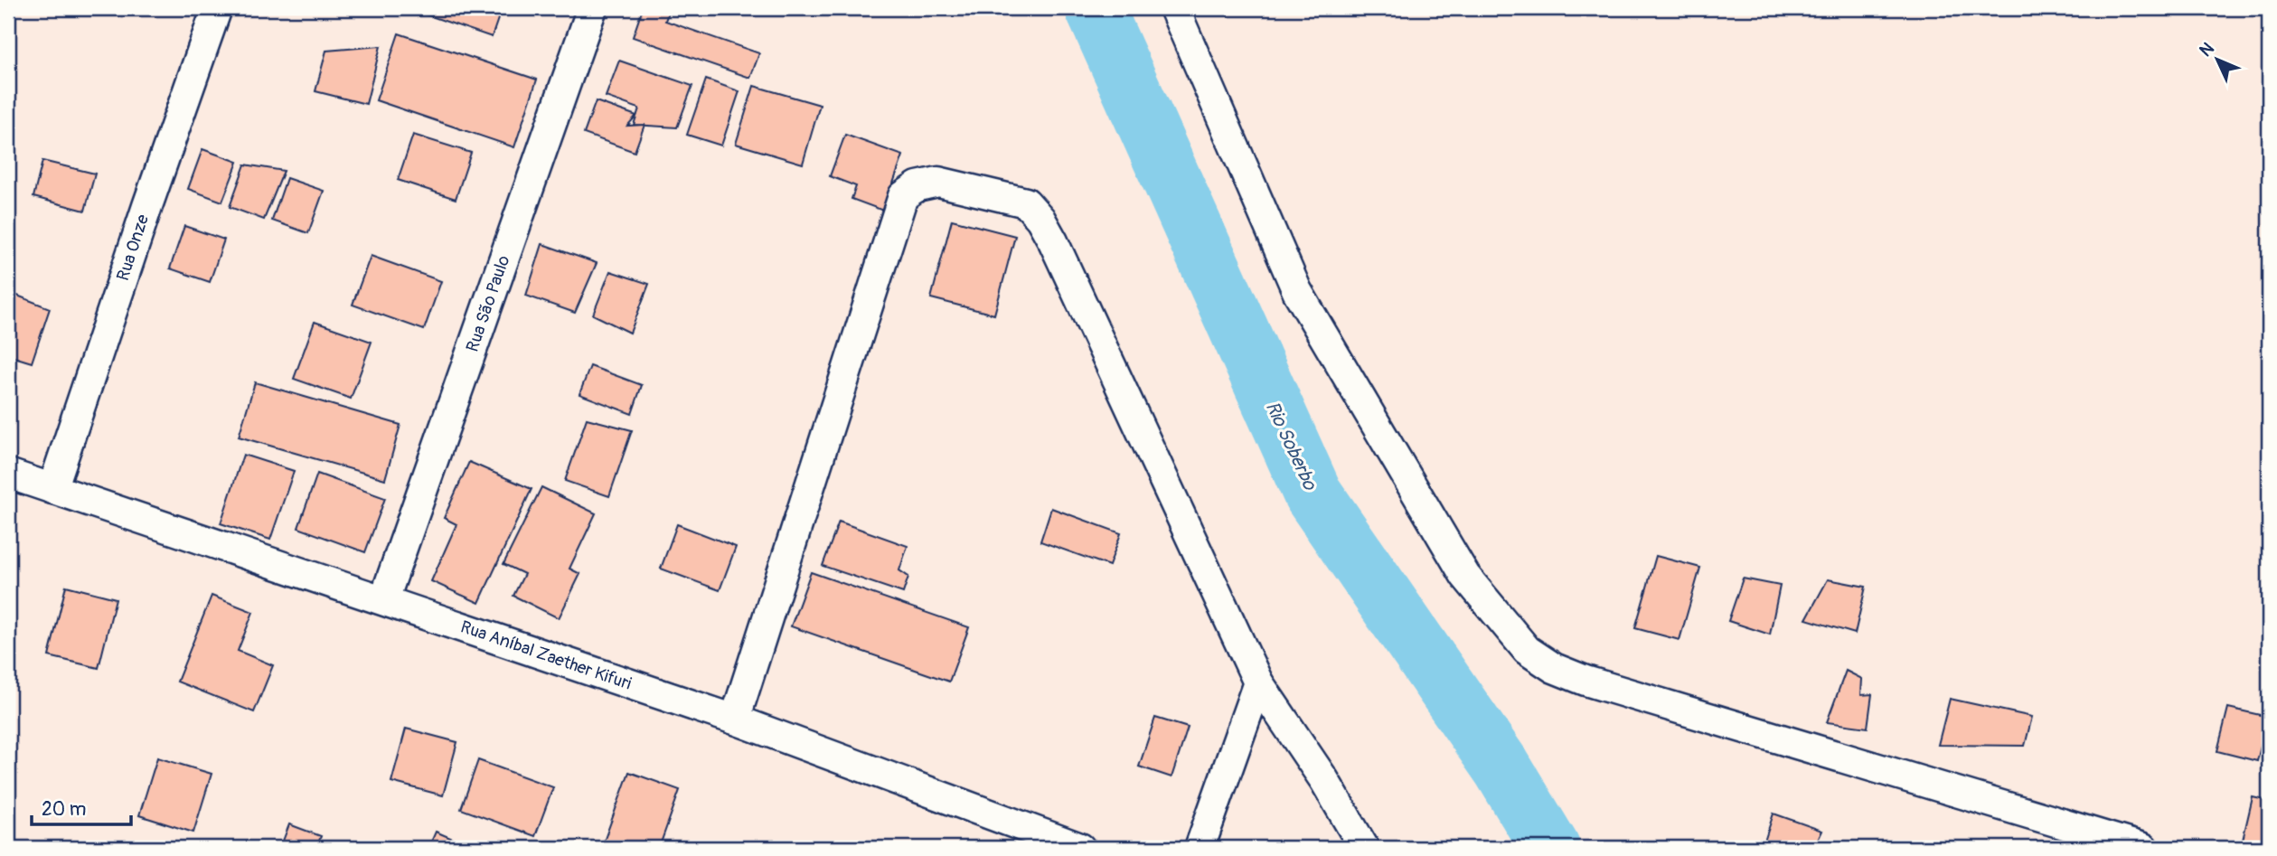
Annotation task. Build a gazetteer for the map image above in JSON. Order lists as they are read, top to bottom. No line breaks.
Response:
{"streets":{"street":["Rua Onze","Rua São Paulo","Rua Aníbal Zaether Kifuri"]},"crossings":[["Rua Onze","Rua Aníbal Zaether Kifuri"],["Rua São Paulo","Rua Aníbal Zaether Kifuri"]],"water":["Rio Soberbo"],"scale_bar":"20 m","north":"top left"}
